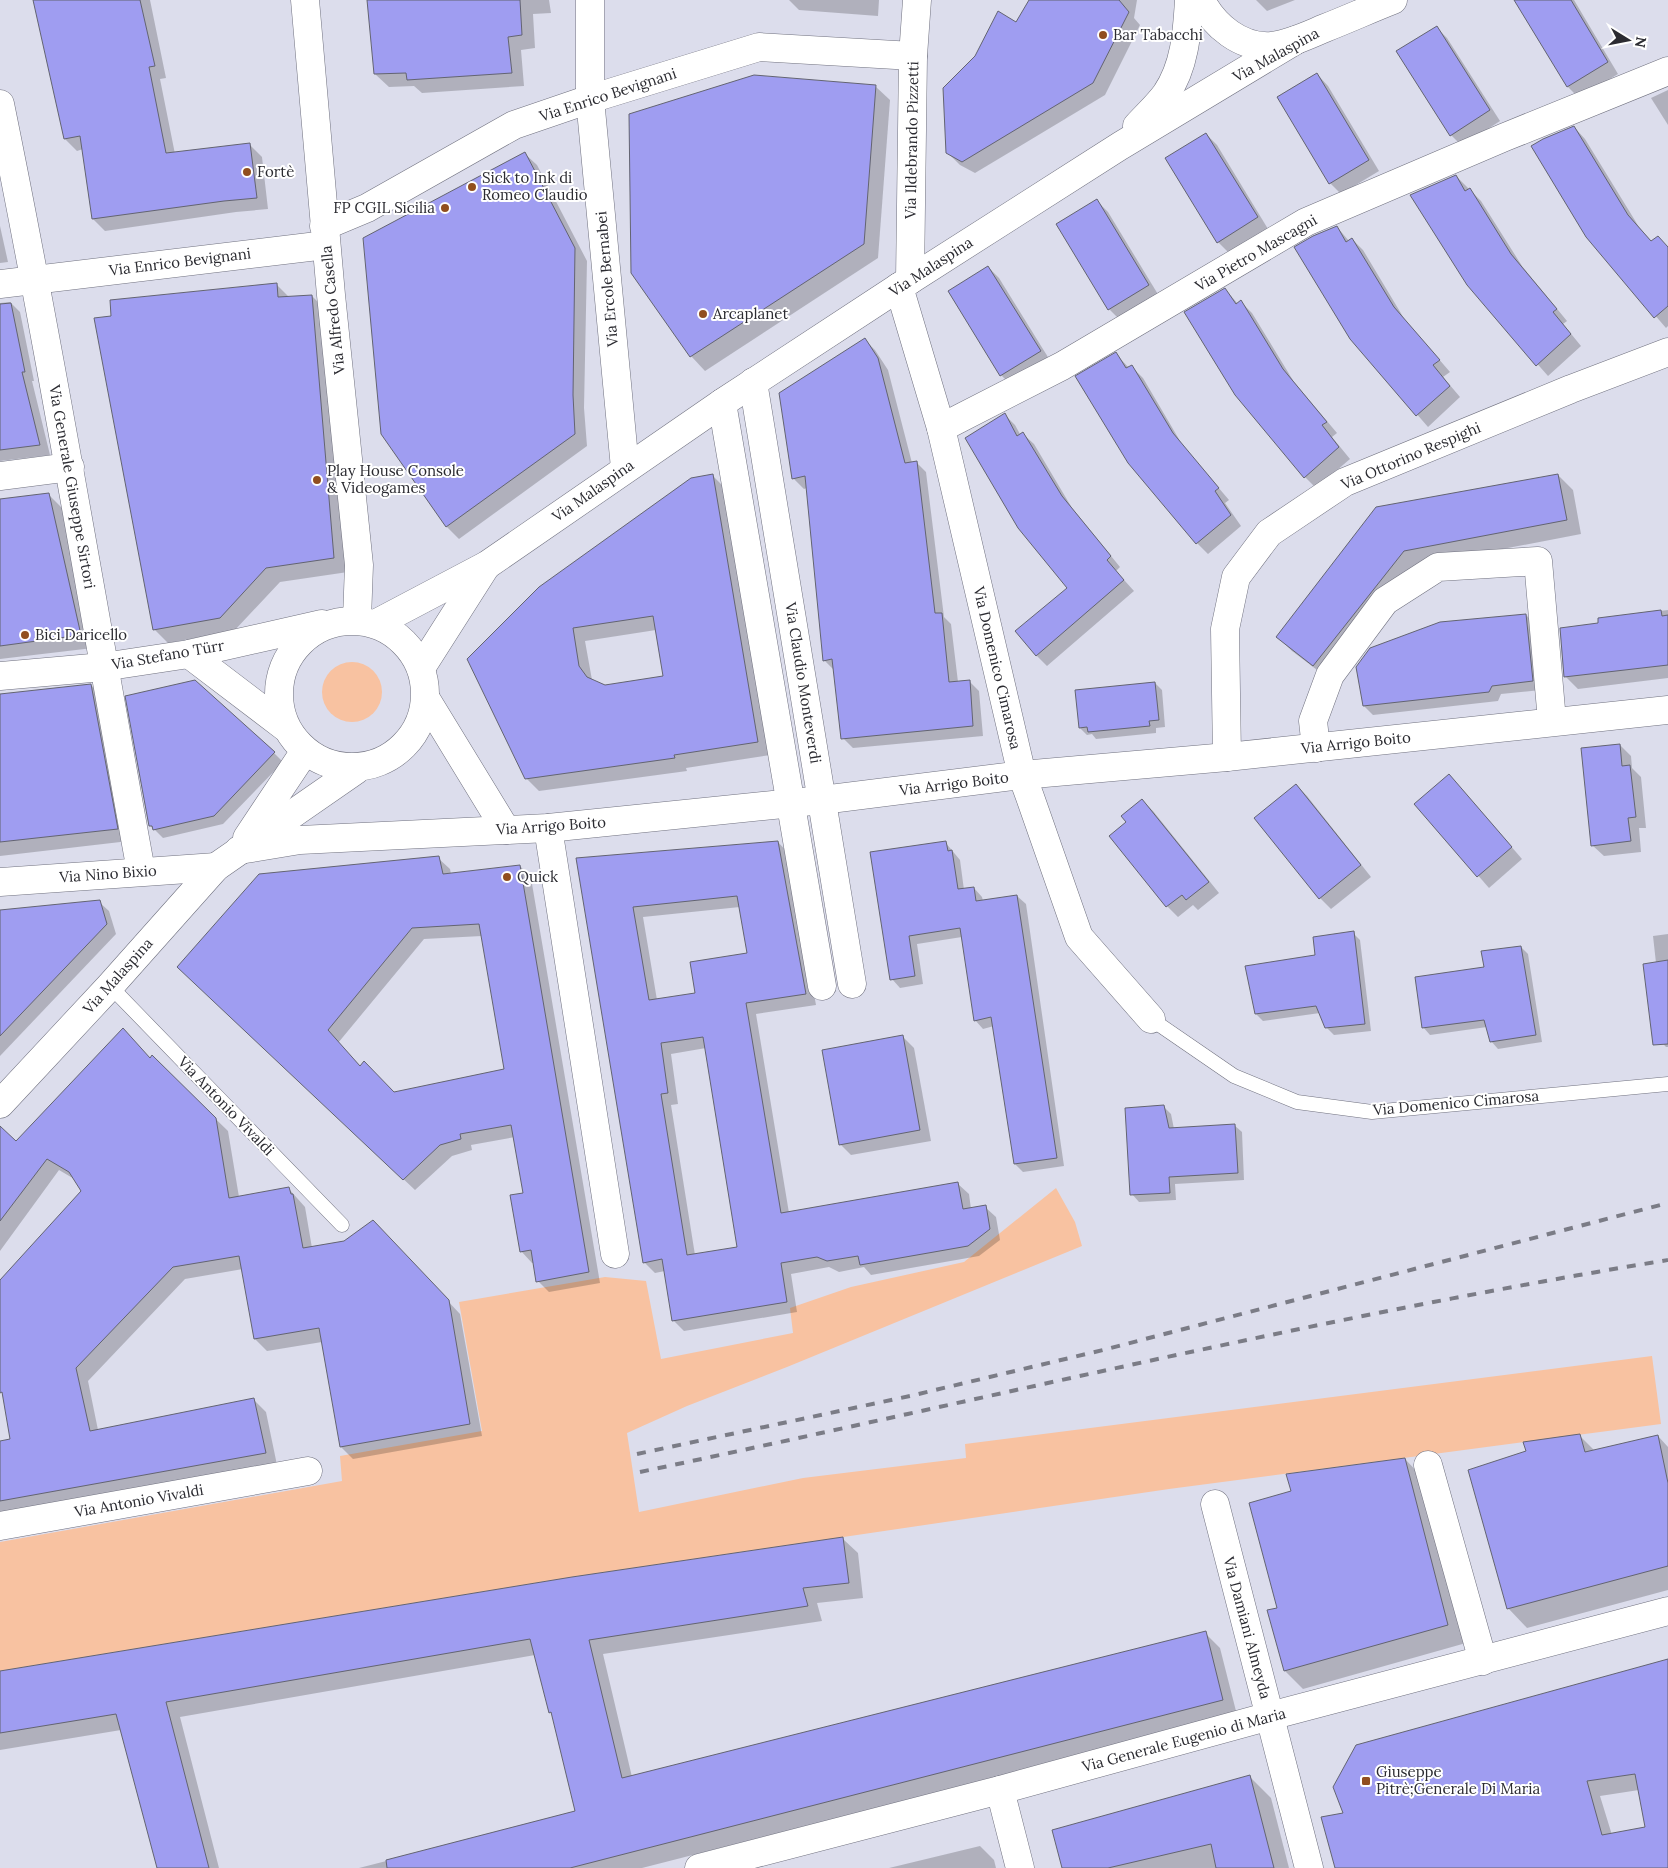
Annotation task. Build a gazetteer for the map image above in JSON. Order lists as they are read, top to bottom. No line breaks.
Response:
{"streets":{"street":["Via Malaspina","Via Enrico Bevignani","Via Ildebrando Pizzetti","Via Pietro Mascagni","Via Ercole Bernabei","Via Alfredo Casella","Via Ottorino Respighi","Via Generale Giuseppe Sirtori","Via Stefano Türr","Via Domenico Cimarosa","Via Claudio Monteverdi","Via Arrigo Boito","Via Nino Bixio","Via Antonio Vivaldi","Via Damiani Almeyda","Via Generale Eugenio di Maria"]},"crossings":[["Via Malaspina","Via Ildebrando Pizzetti"],["Via Malaspina","Via Ercole Bernabei"],["Via Malaspina","Via Alfredo Casella"],["Via Malaspina","Via Stefano Türr"],["Via Malaspina","Via Domenico Cimarosa"],["Via Malaspina","Via Claudio Monteverdi"],["Via Malaspina","Via Arrigo Boito"],["Via Malaspina","Via Nino Bixio"],["Via Malaspina","Via Antonio Vivaldi"],["Via Enrico Bevignani","Via Ildebrando Pizzetti"],["Via Enrico Bevignani","Via Ercole Bernabei"],["Via Enrico Bevignani","Via Alfredo Casella"],["Via Enrico Bevignani","Via Generale Giuseppe Sirtori"],["Via Ildebrando Pizzetti","Via Domenico Cimarosa"],["Via Pietro Mascagni","Via Domenico Cimarosa"],["Via Alfredo Casella","Via Stefano Türr"],["Via Ottorino Respighi","Via Arrigo Boito"],["Via Generale Giuseppe Sirtori","Via Stefano Türr"],["Via Generale Giuseppe Sirtori","Via Nino Bixio"],["Via Domenico Cimarosa","Via Arrigo Boito"],["Via Claudio Monteverdi","Via Arrigo Boito"],["Via Damiani Almeyda","Via Generale Eugenio di Maria"]],"places":{"other":["Bar Tabacchi","Fortè","Sick to Ink di Romeo Claudio","FP CGIL Sicilia","Arcaplanet","Play House Console & Videogames","Bici Daricello","Quick"],"transit":["Giuseppe Pitrè;Generale Di Maria"]},"north":"right"}
